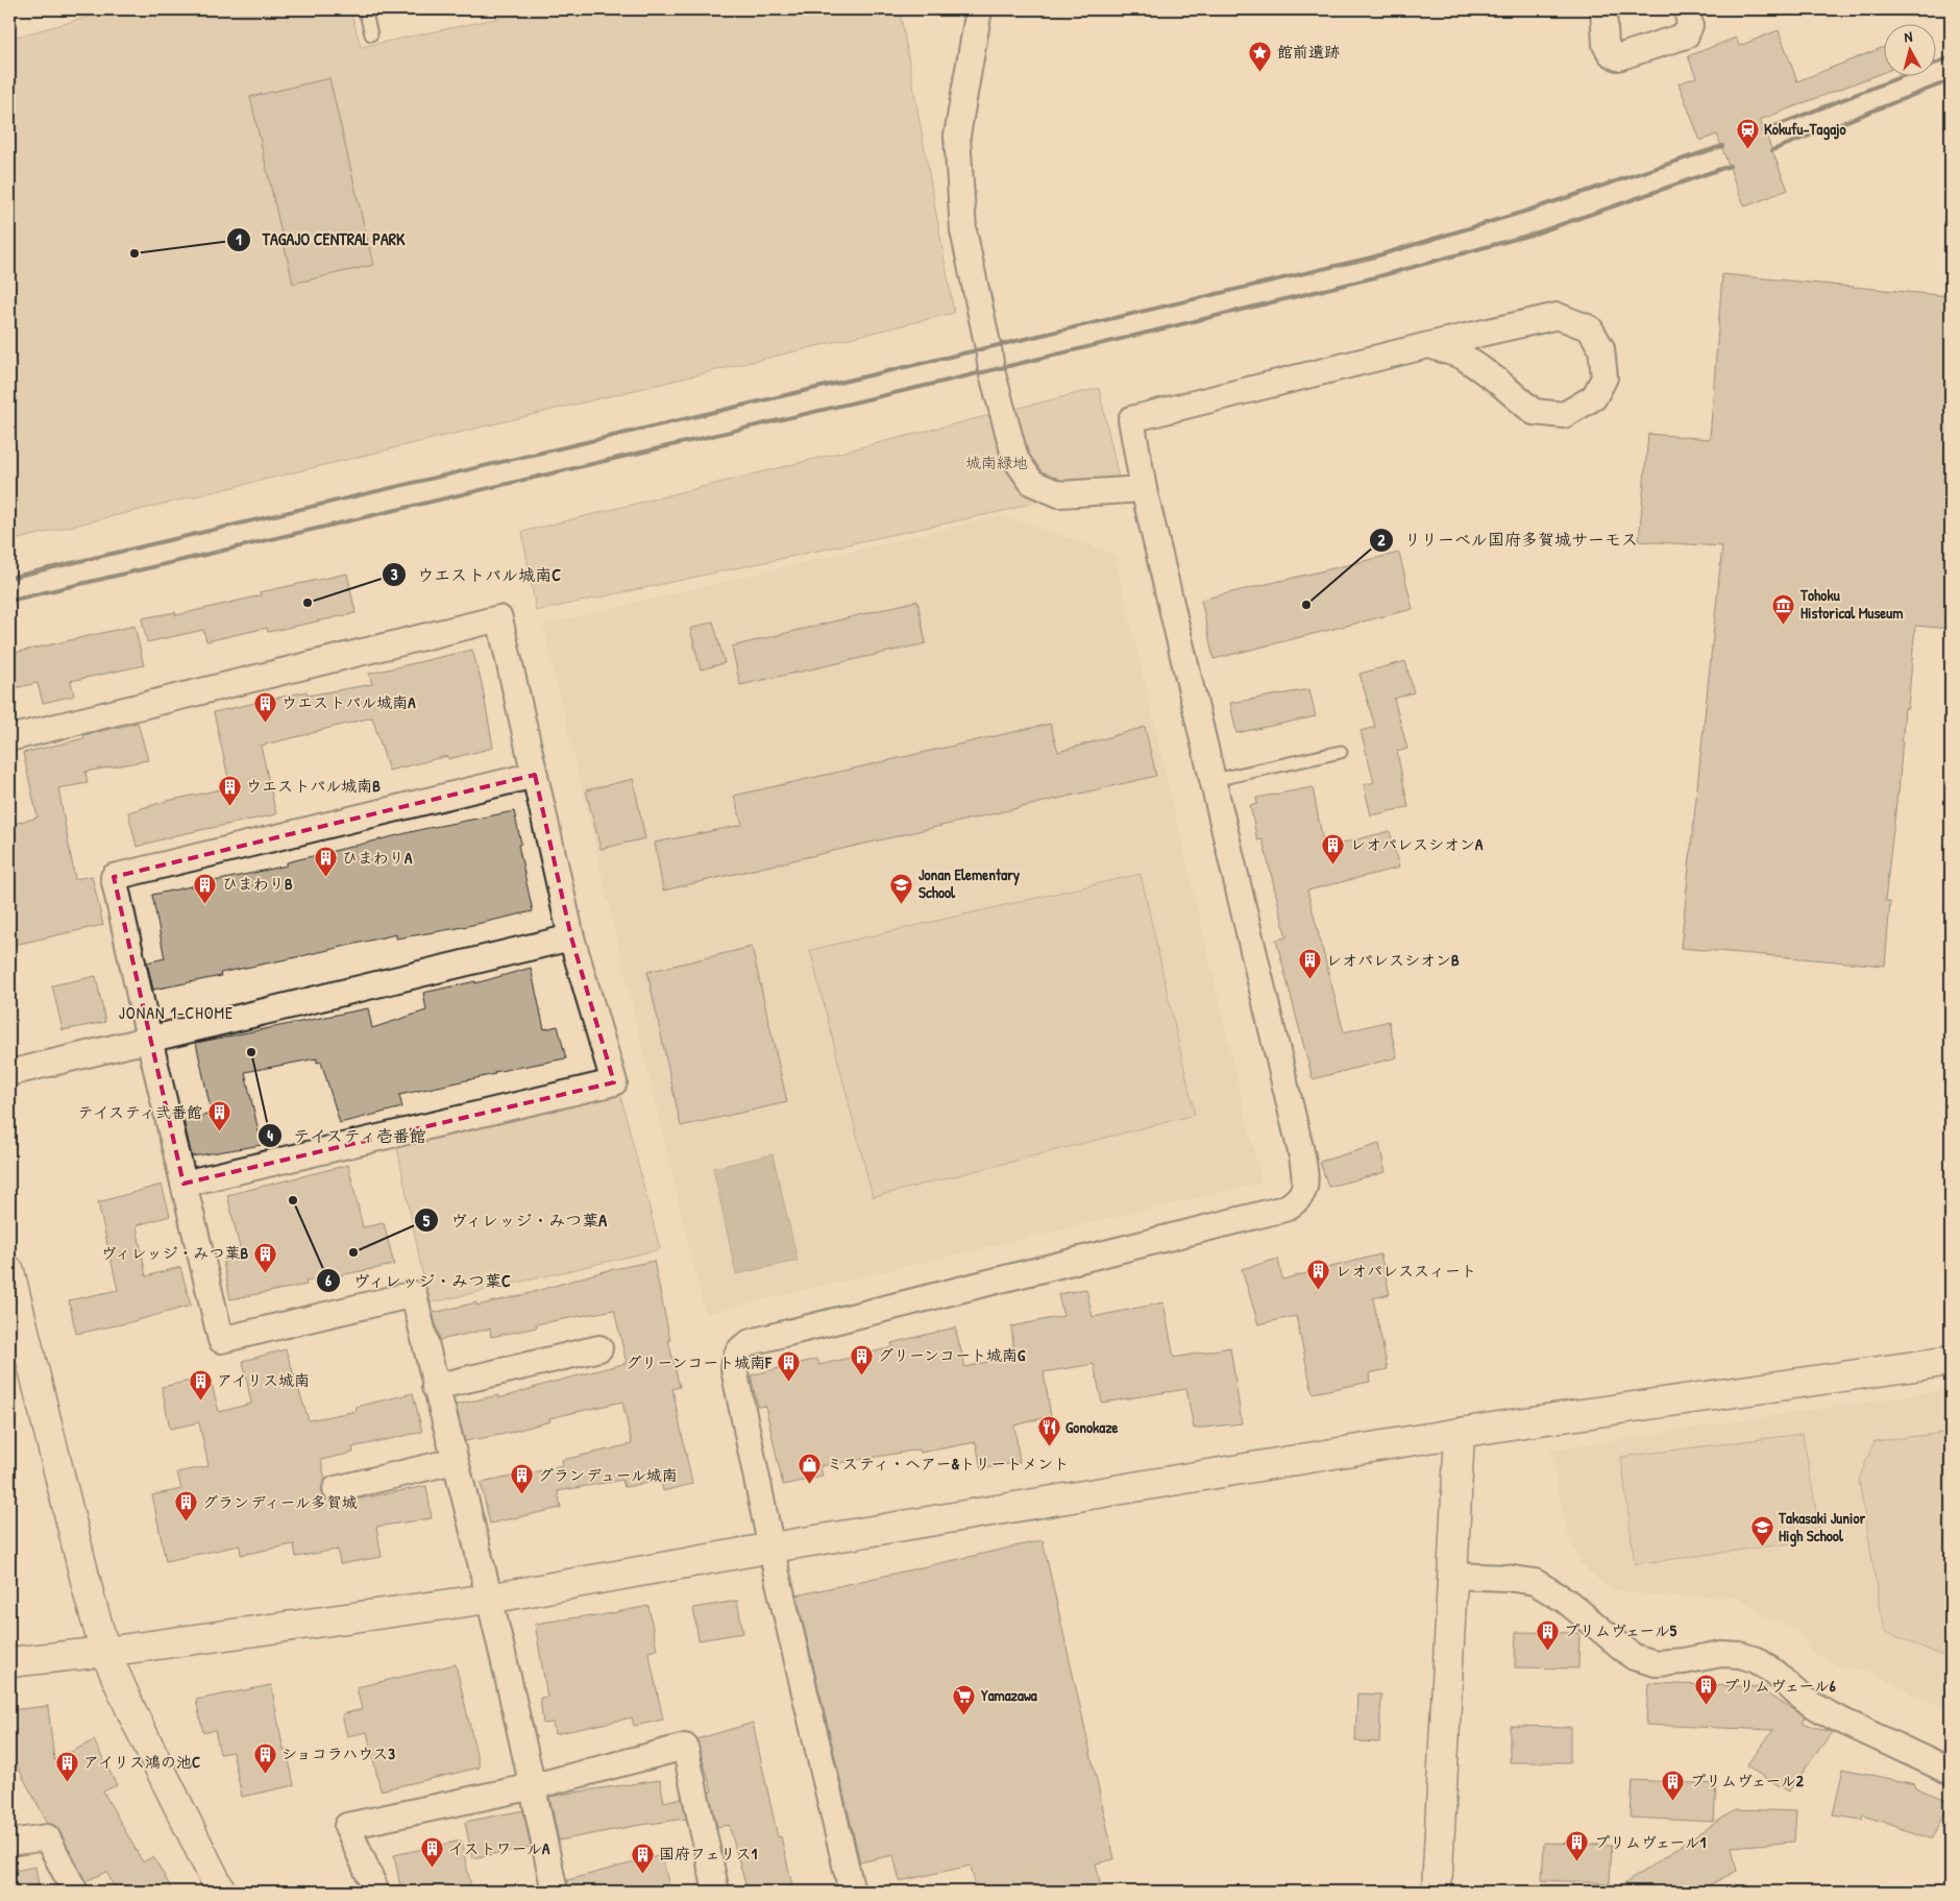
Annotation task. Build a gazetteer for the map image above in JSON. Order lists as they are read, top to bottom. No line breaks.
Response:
{"districts":["JONAN 1-CHOME"],"parks":["城南緑地"],"places":{"place":["館前遺跡"],"station":["Kokufu-Tagajo"],"other":["TAGAJO CENTRAL PARK","ウエストパル城南C","リリーベル国府多賀城サーモス","テイスティ壱番館","ヴィレッジ・みつ葉C","ヴィレッジ・みつ葉A"],"museum":["Tohoku Historical Museum"],"building":["ウエストパル城南A","ウエストパル城南B","レオパレスシオンA","ひまわりA","ひまわりB","レオパレスシオンB","テイスティ弐番館","ヴィレッジ・みつ葉B","レオパレススィート","グリーンコート城南G","グリーンコート城南F","アイリス城南","グランデュール城南","グランディール多賀城","プリムヴェール5","プリムヴェール6","ショコラハウス3","アイリス鴻の池C","プリムヴェール2","プリムヴェール1","イストワールA","国府フェリス1"],"school or university":["Jonan Elementary School","Takasaki Junior High School"],"restaurant":["Gonokaze"],"shop":["ミスティ・ヘアー&トリートメント"],"supermarket":["Yamazawa"]},"north":"top"}
